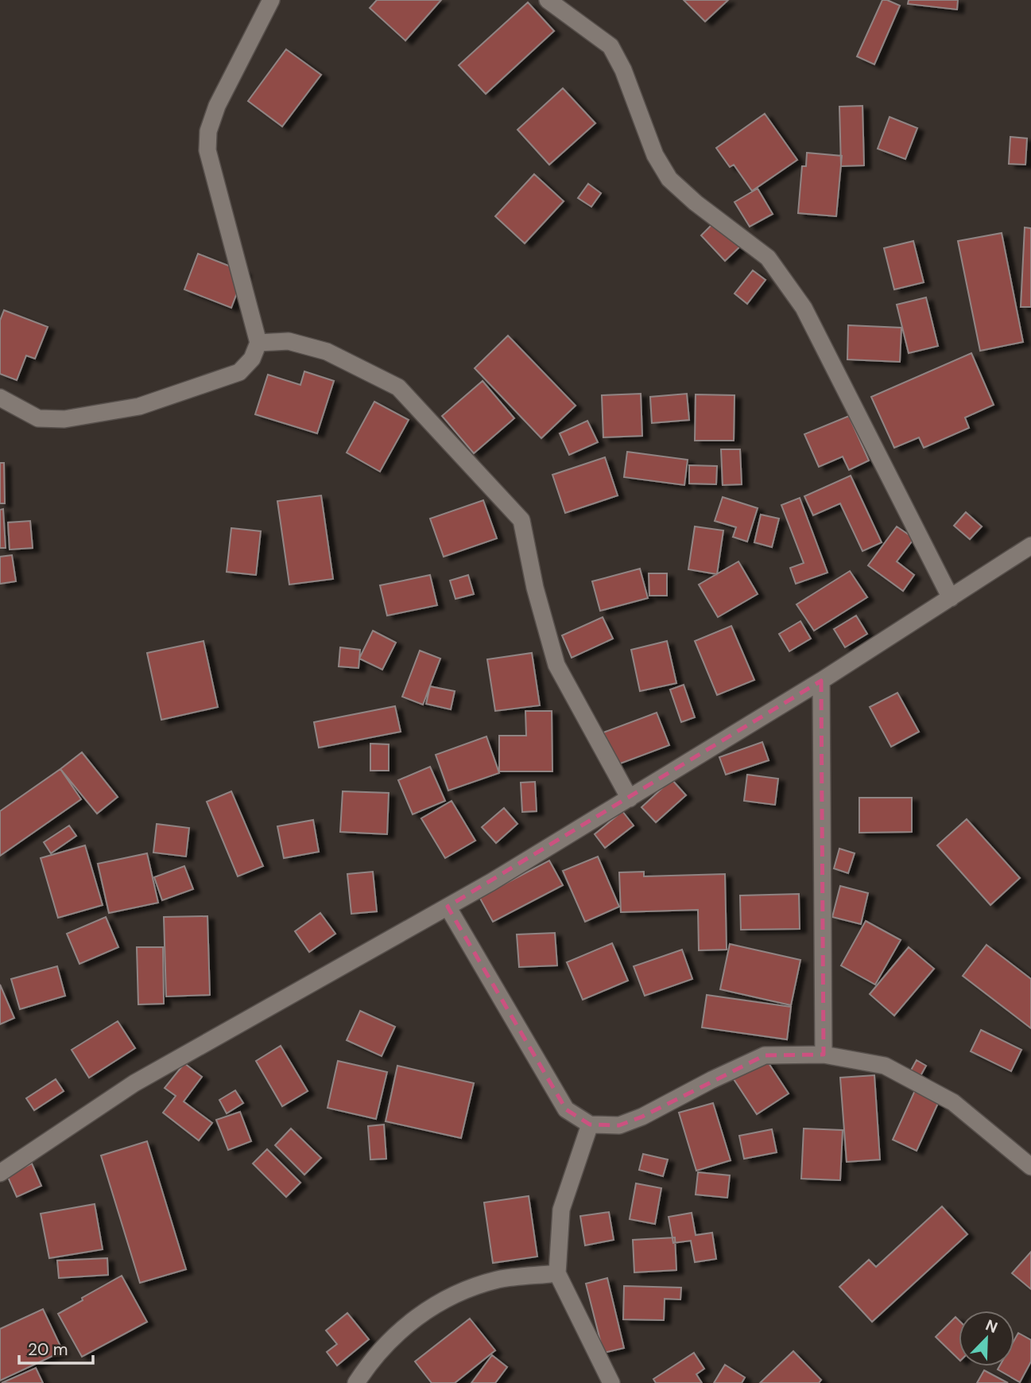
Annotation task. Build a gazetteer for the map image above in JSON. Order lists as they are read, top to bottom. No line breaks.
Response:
{"scale_bar":"20 m","north":"top right"}
